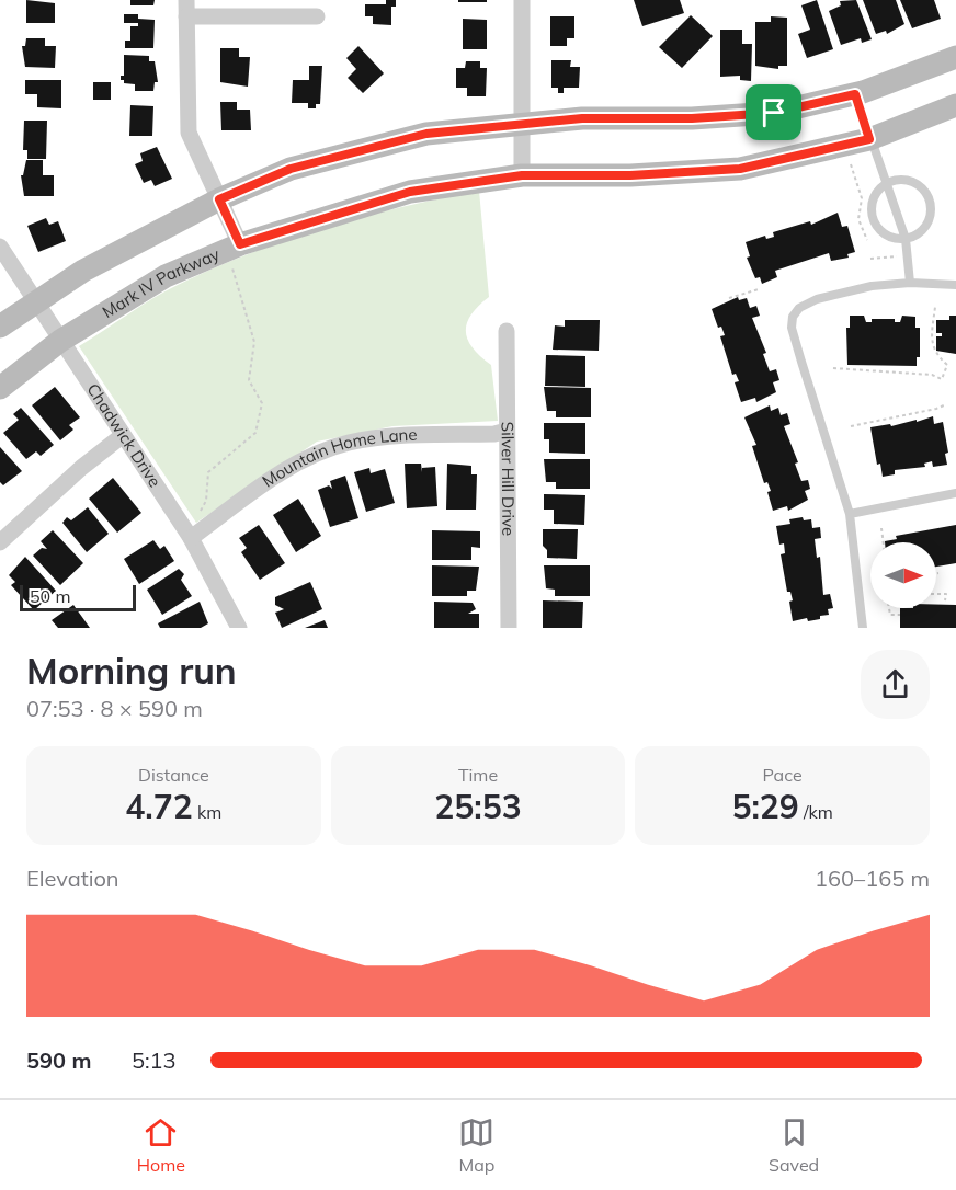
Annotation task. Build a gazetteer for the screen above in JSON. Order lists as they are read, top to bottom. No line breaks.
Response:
{"streets":{"main road":["Mark IV Parkway"],"street":["Chadwick Drive","Mountain Home Lane","Silver Hill Drive"]},"crossings":[["Mark IV Parkway","Chadwick Drive"],["Chadwick Drive","Mountain Home Lane"],["Mountain Home Lane","Silver Hill Drive"]],"scale_bar":"50 m","north":"right","page":{"scale":"50 m","heading":["Morning run","07:53 · 8 × 590 m"],"stats":[["Distance","4.72 km"],["Time","25:53"],["Pace","5:29 /km"]],"chart":["Elevation","160–165 m"],"list":[{"name":"590 m","note":"5:13"}],"tabs":["Home","Map","Saved"]}}
